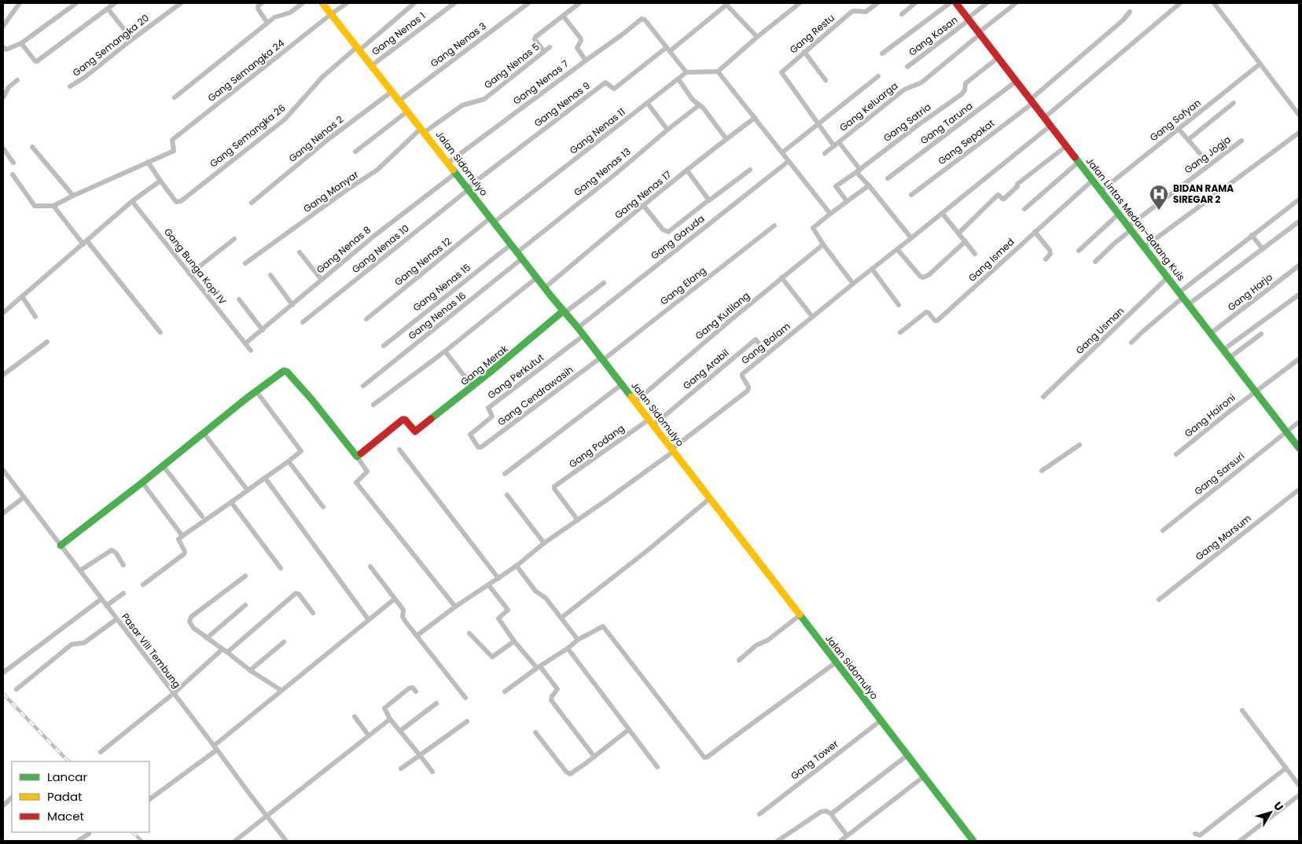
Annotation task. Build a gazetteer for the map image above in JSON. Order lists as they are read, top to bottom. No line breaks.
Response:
{"streets":{"main road":["Jalan Sidomulyo","Jalan Lintas Medan–Batang Kuis","Gang Merak"],"street":["Gang Nenas 1","Gang Restu","Gang Kasan","Gang Nenas 3","Gang Semangka 20","Gang Nenas 5","Gang Semangka 24","Gang Nenas 7","Gang Nenas 9","Gang Keluarga","Gang Sofyan","Gang Satria","Gang Taruna","Gang Nenas 11","Gang Semangka 26","Gang Nenas 2","Gang Sepakat","Gang Jogja","Gang Nenas 13","Gang Manyar","Gang Nenas 17","Gang Garuda","Gang Nenas 10","Gang Nenas 8","Gang Ismed","Gang Nenas 12","Gang Bunga Kopi IV","Gang Elang","Gang Nenas 15","Gang Harjo","Gang Nenas 16","Gang Kutilang","Gang Usman","Gang Balam","Gang Arabil","Gang Perkutut","Gang Cendrawasih","Gang Haironi","Gang Podang","Gang Sarsuri","Gang Marsum","Pasar VIII Tembung","Gang Tower"]},"crossings":[["Gang Nenas 1","Jalan Sidomulyo"],["Gang Kasan","Jalan Lintas Medan–Batang Kuis"],["Gang Nenas 3","Jalan Sidomulyo"],["Gang Nenas 5","Jalan Sidomulyo"],["Gang Nenas 5","Gang Manyar"],["Gang Semangka 24","Jalan Sidomulyo"],["Gang Nenas 7","Gang Nenas 9"],["Gang Nenas 7","Jalan Sidomulyo"],["Gang Nenas 9","Jalan Sidomulyo"],["Gang Nenas 9","Gang Nenas 10"],["Gang Keluarga","Jalan Lintas Medan–Batang Kuis"],["Gang Sofyan","Jalan Lintas Medan–Batang Kuis"],["Gang Satria","Jalan Lintas Medan–Batang Kuis"],["Gang Taruna","Jalan Lintas Medan–Batang Kuis"],["Gang Nenas 11","Jalan Sidomulyo"],["Gang Nenas 11","Gang Nenas 12"],["Gang Semangka 26","Jalan Sidomulyo"],["Gang Nenas 2","Jalan Sidomulyo"],["Gang Sepakat","Jalan Lintas Medan–Batang Kuis"],["Gang Jogja","Jalan Lintas Medan–Batang Kuis"],["Jalan Sidomulyo","Gang Nenas 13"],["Jalan Sidomulyo","Gang Manyar"],["Jalan Sidomulyo","Gang Nenas 17"],["Jalan Sidomulyo","Gang Garuda"],["Jalan Sidomulyo","Gang Nenas 10"],["Jalan Sidomulyo","Gang Nenas 8"],["Jalan Sidomulyo","Gang Nenas 12"],["Jalan Sidomulyo","Gang Elang"],["Jalan Sidomulyo","Gang Nenas 15"],["Jalan Sidomulyo","Gang Nenas 16"],["Jalan Sidomulyo","Gang Kutilang"],["Jalan Sidomulyo","Gang Balam"],["Jalan Sidomulyo","Gang Merak"],["Jalan Sidomulyo","Gang Arabil"],["Jalan Sidomulyo","Gang Perkutut"],["Jalan Sidomulyo","Gang Cendrawasih"],["Jalan Sidomulyo","Gang Podang"],["Jalan Sidomulyo","Gang Tower"],["Jalan Lintas Medan–Batang Kuis","Gang Ismed"],["Jalan Lintas Medan–Batang Kuis","Gang Harjo"],["Jalan Lintas Medan–Batang Kuis","Gang Usman"],["Jalan Lintas Medan–Batang Kuis","Gang Balam"],["Jalan Lintas Medan–Batang Kuis","Gang Haironi"],["Jalan Lintas Medan–Batang Kuis","Gang Sarsuri"],["Gang Nenas 8","Gang Bunga Kopi IV"],["Gang Elang","Gang Cendrawasih"],["Gang Balam","Gang Arabil"],["Gang Arabil","Gang Podang"],["Gang Perkutut","Gang Cendrawasih"]],"places":{"hospital":["BIDAN RAMA SIREGAR 2"]},"legend":["Lancar","Padat","Macet"],"north":"top right"}
